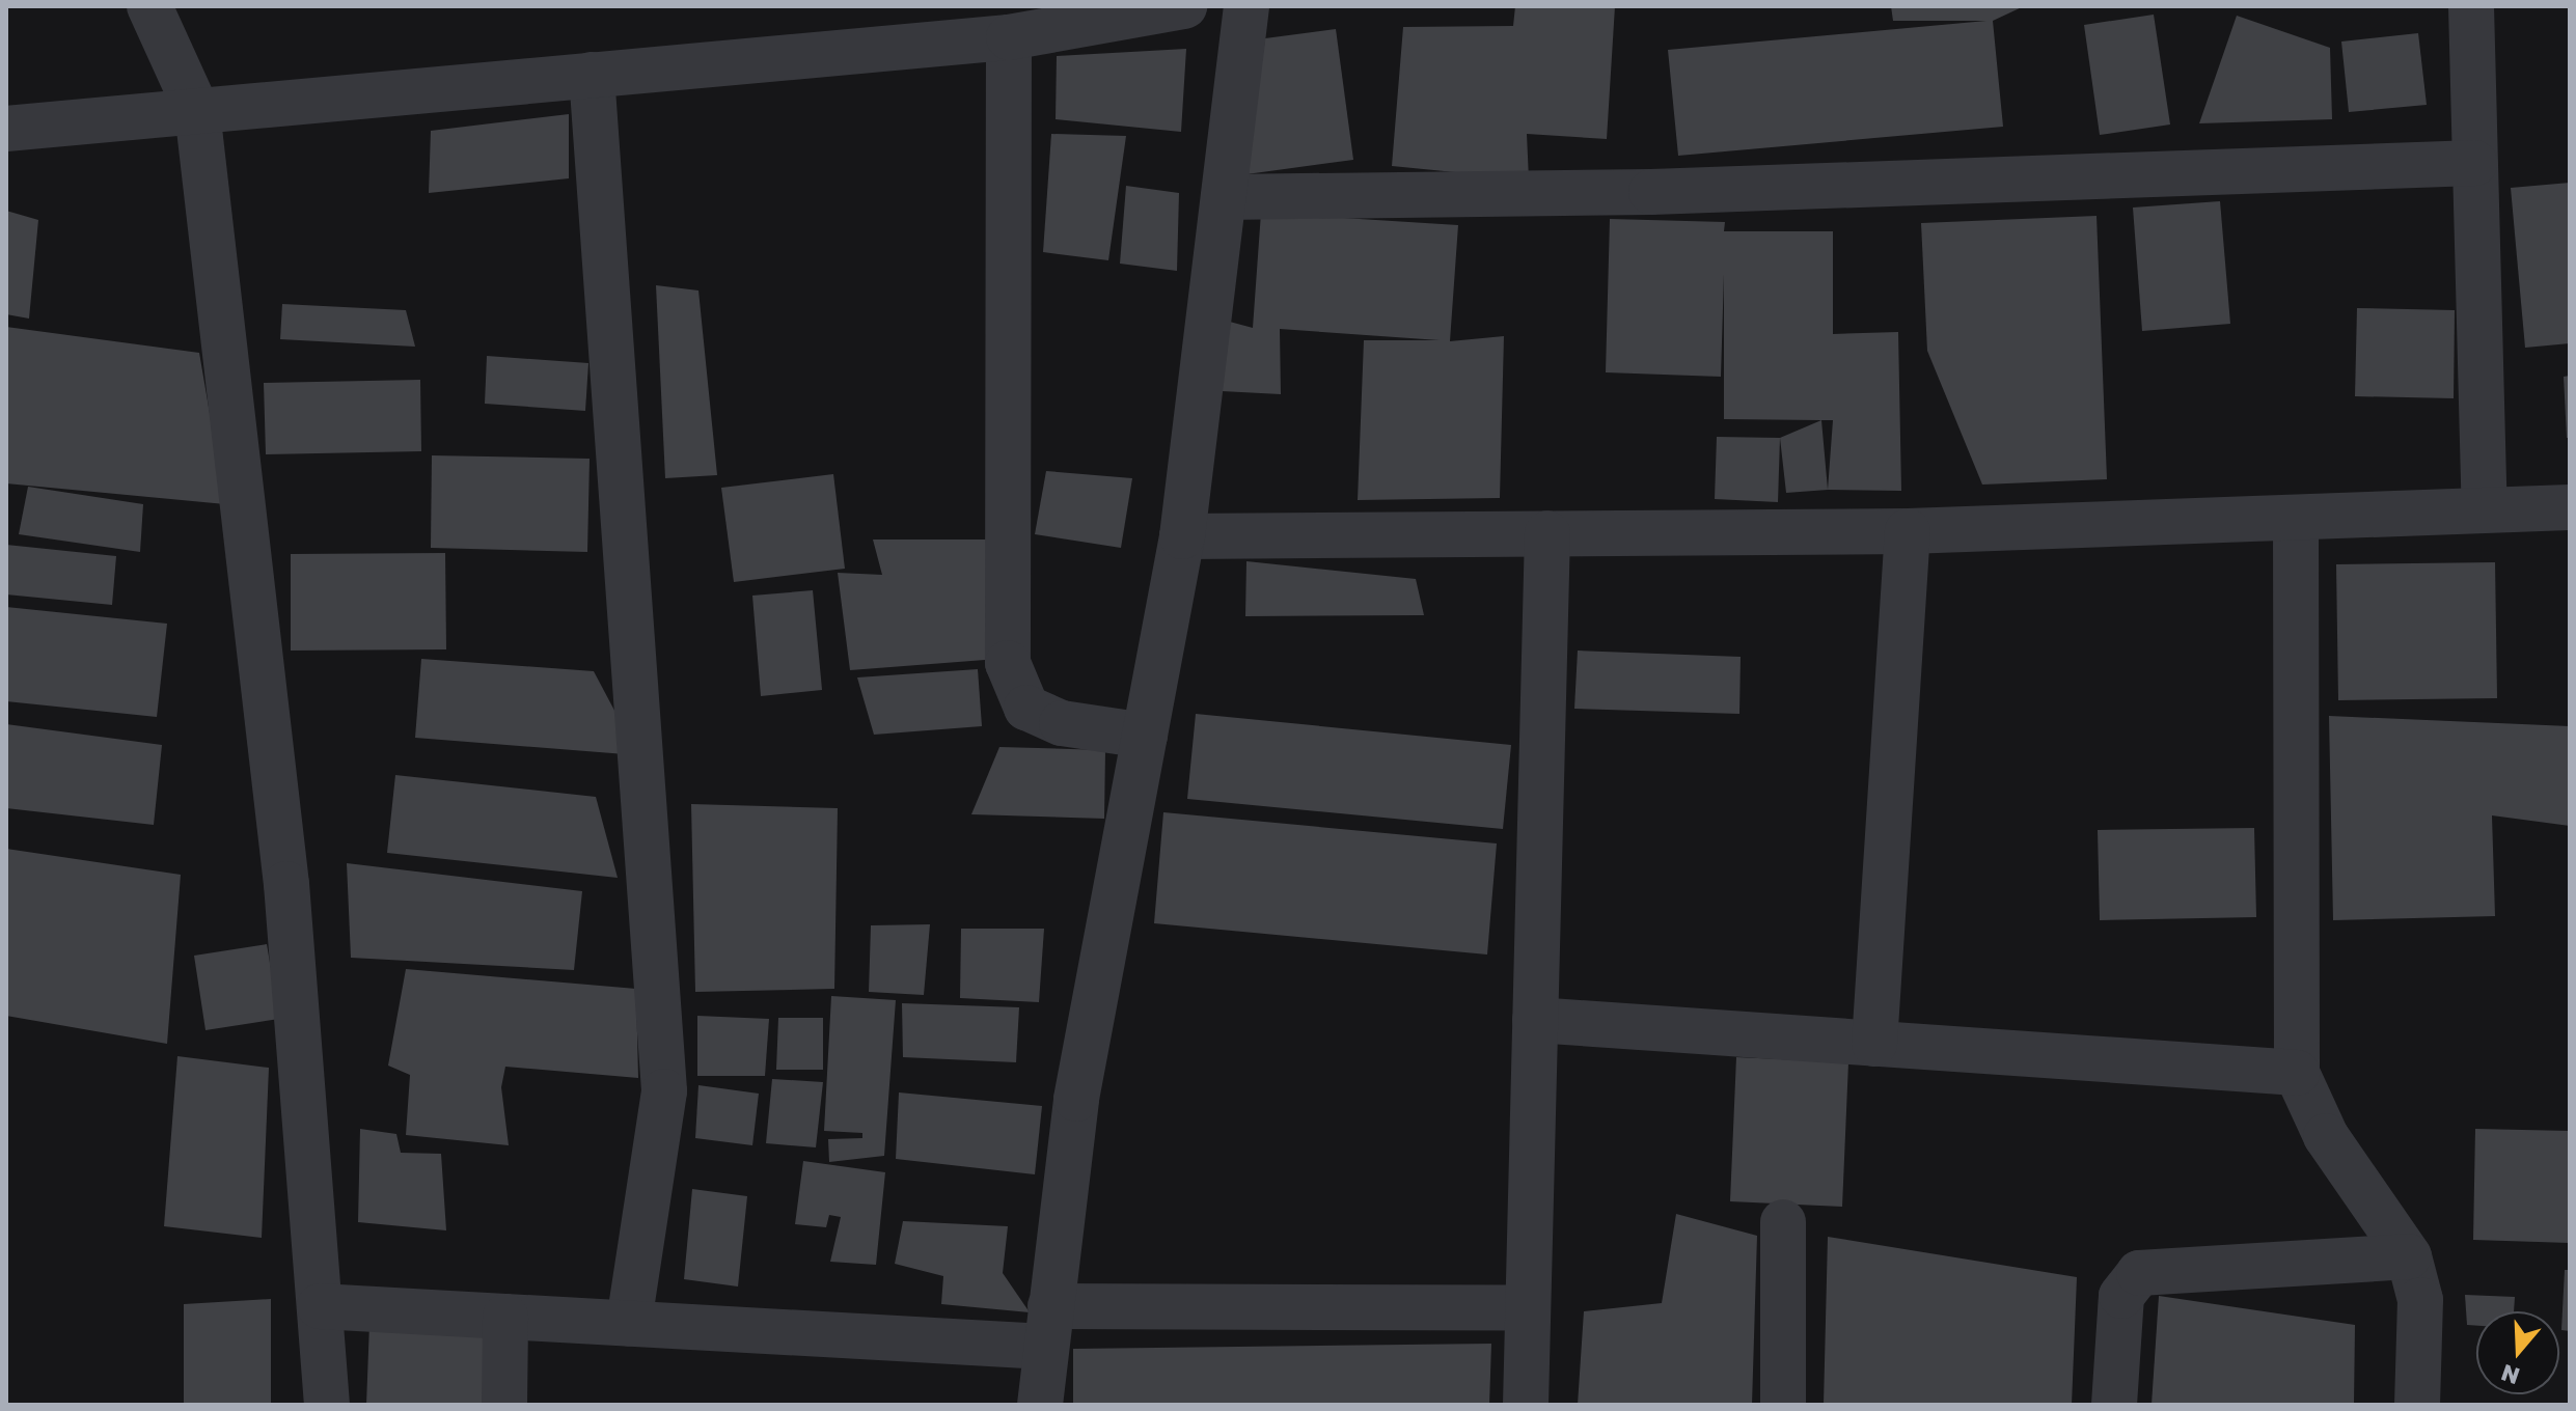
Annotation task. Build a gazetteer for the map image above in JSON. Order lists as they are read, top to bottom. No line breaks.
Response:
{"north":"bottom"}
